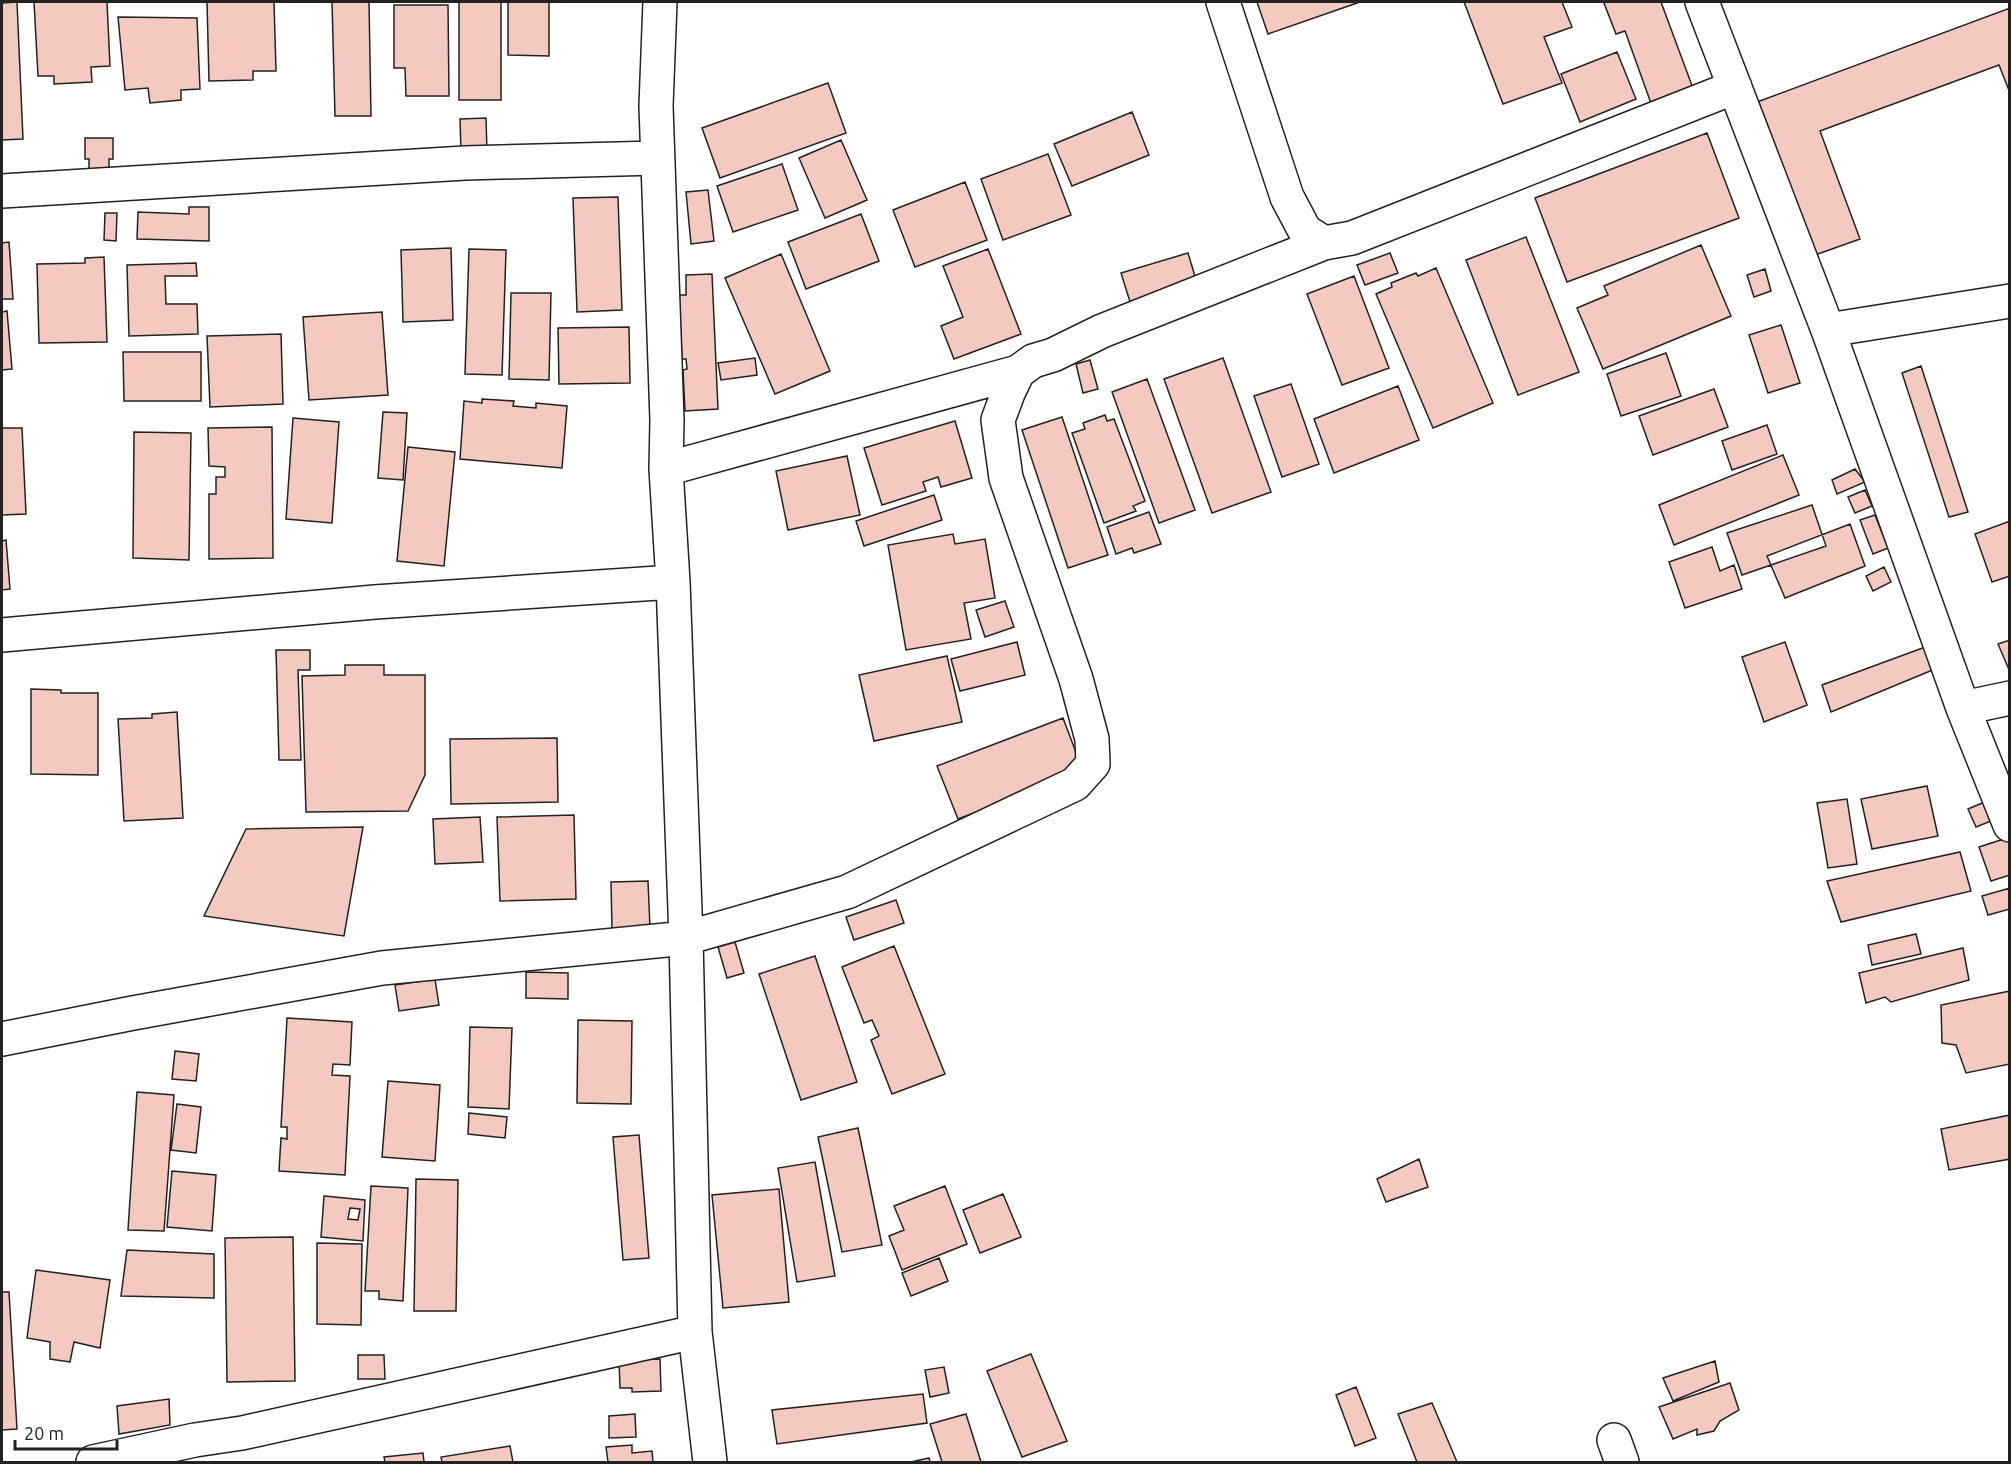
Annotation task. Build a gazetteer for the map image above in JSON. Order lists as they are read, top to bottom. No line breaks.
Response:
{"scale_bar":"20 m"}
